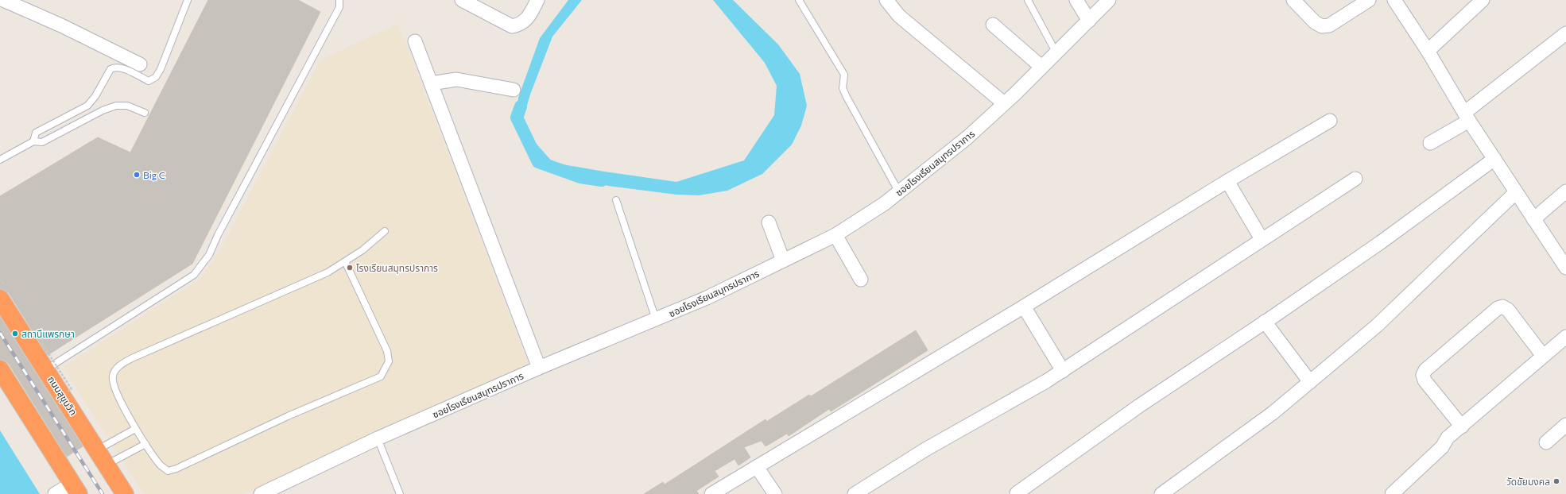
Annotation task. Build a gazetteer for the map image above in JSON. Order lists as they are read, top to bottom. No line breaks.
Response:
{"streets":{"highway":["ถนนสุขุมวิท"],"street":["ซอยโรงเรียนสมุทรปราการ"]},"places":["Big C","โรงเรียนสมุทรปราการ","สถานีแพรกษา","วัดชัยมงคล"]}
